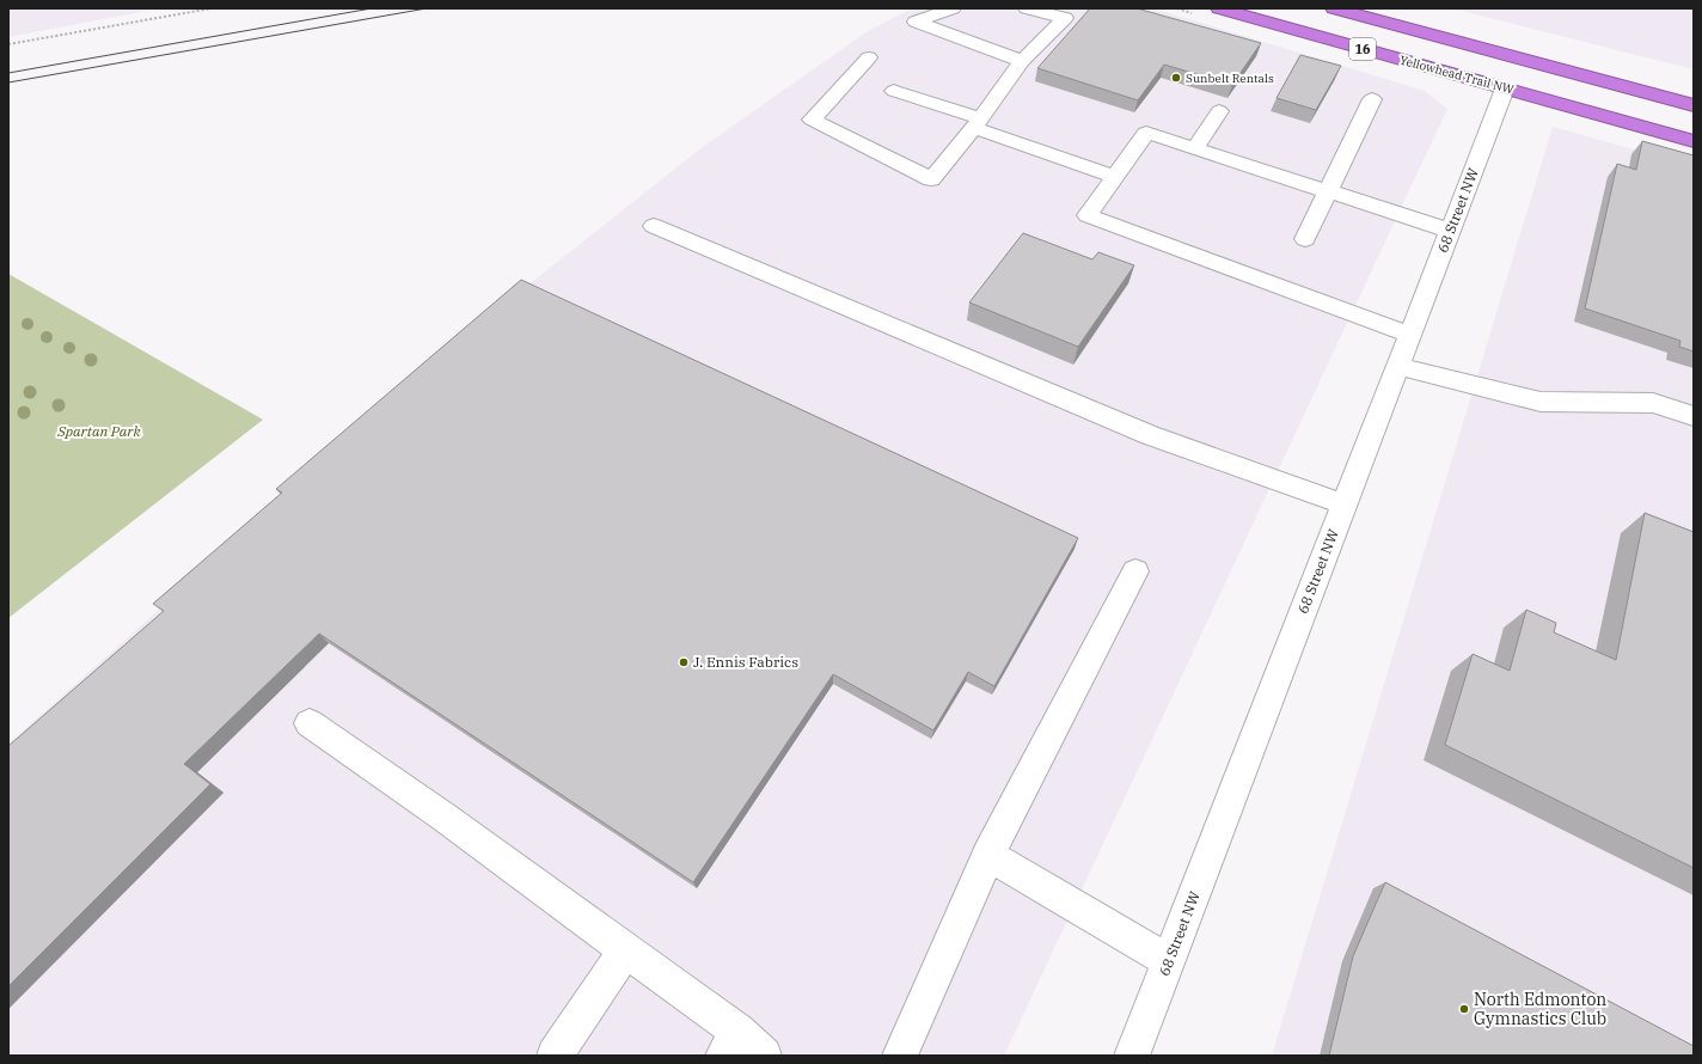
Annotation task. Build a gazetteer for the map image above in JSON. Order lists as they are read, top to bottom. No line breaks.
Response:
{"streets":{"highway":["16","Yellowhead Trail NW"],"street":["68 Street NW"]},"crossings":[["Yellowhead Trail NW","68 Street NW"]],"parks":["Spartan Park"],"places":["Sunbelt Rentals","J. Ennis Fabrics","North Edmonton Gymnastics Club"]}
